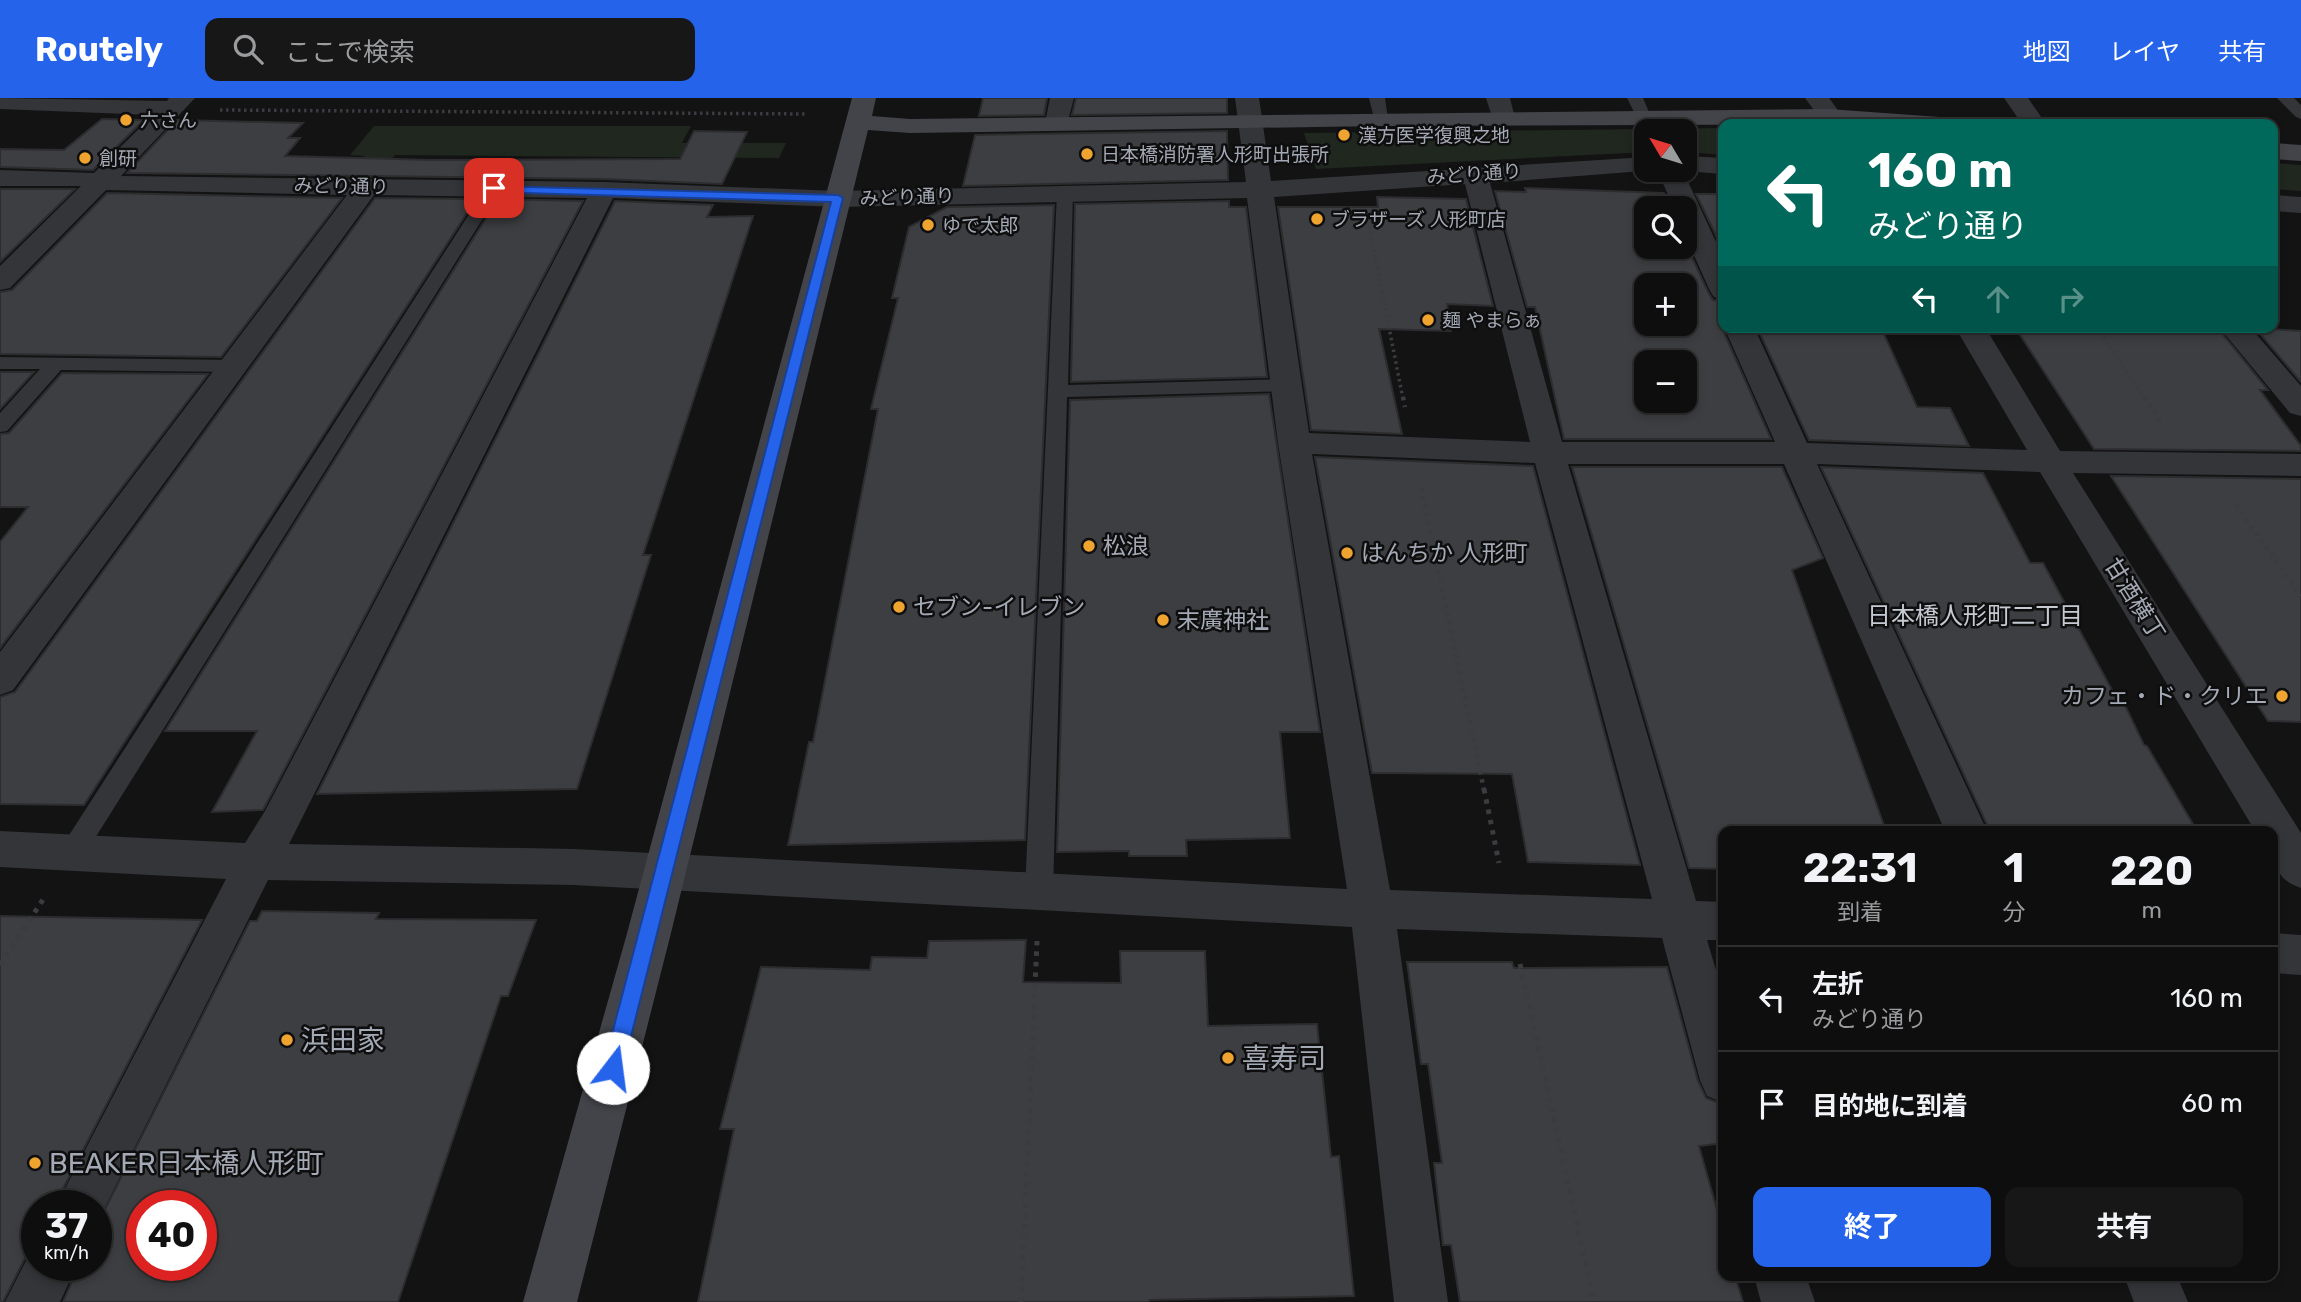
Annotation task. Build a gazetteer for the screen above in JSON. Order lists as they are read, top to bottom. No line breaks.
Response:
{"streets":{"street":["みどり通り","甘酒横丁"]},"districts":["日本橋人形町二丁目"],"places":["六さん","漢方医学復興之地","日本橋消防署人形町出張所","創研","ブラザーズ 人形町店","ゆで太郎","麺 やまらぁ","松浪","はんちか 人形町","セブン-イレブン","末廣神社","カフェ・ド・クリエ","浜田家","喜寿司","BEAKER日本橋人形町"],"north":"top left","page":{"header":"Routely","search":"ここで検索","nav":["地図","レイヤ","共有"],"map_buttons":["+","−"],"turn":["160 m","みどり通り"],"eta":["22:31","到着","1","分","220","m"],"list":[{"name":"左折","note":"みどり通り","value":"160 m"},{"name":"目的地に到着","value":"60 m"}],"buttons":["終了","共有"],"speed":"37 km/h","limit":"40"}}
